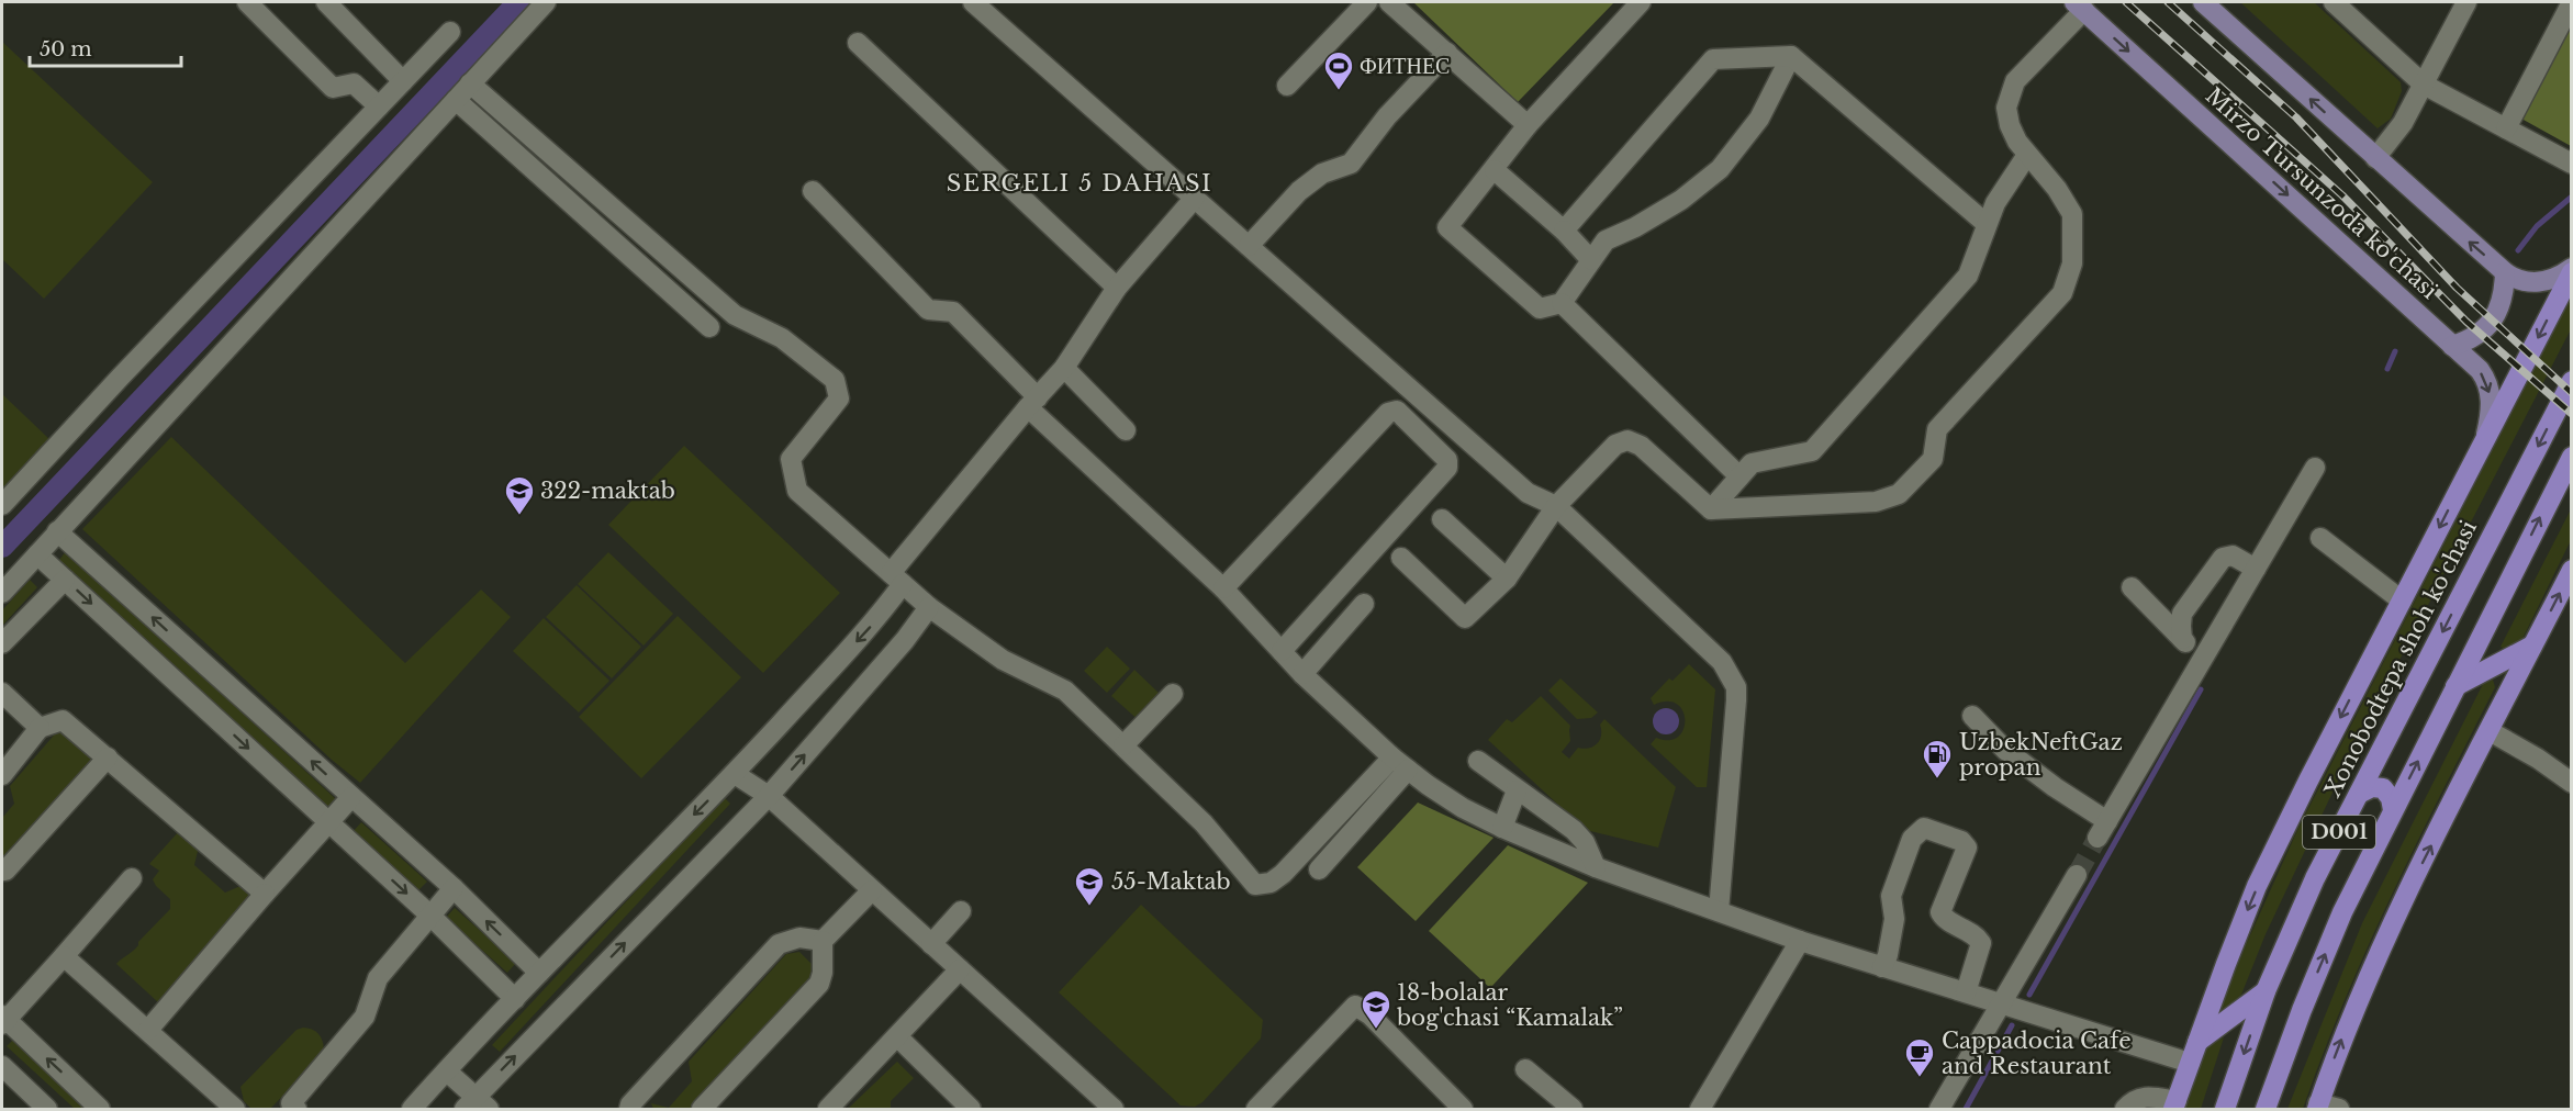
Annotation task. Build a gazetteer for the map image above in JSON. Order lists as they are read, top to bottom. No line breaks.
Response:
{"streets":{"highway":["Xonobodtepa shoh ko'chasi","D001"],"main road":["Mirzo Tursunzoda ko'chasi"]},"districts":["SERGELI 5 DAHASI"],"places":{"sports":["ФИТНЕС"],"school or university":["322-maktab","55-Maktab","18-bolalar bog'chasi “Kamalak”"],"fuel station":["UzbekNeftGaz propan"],"cafe":["Cappadocia Cafe and Restaurant"]},"scale_bar":"50 m"}
